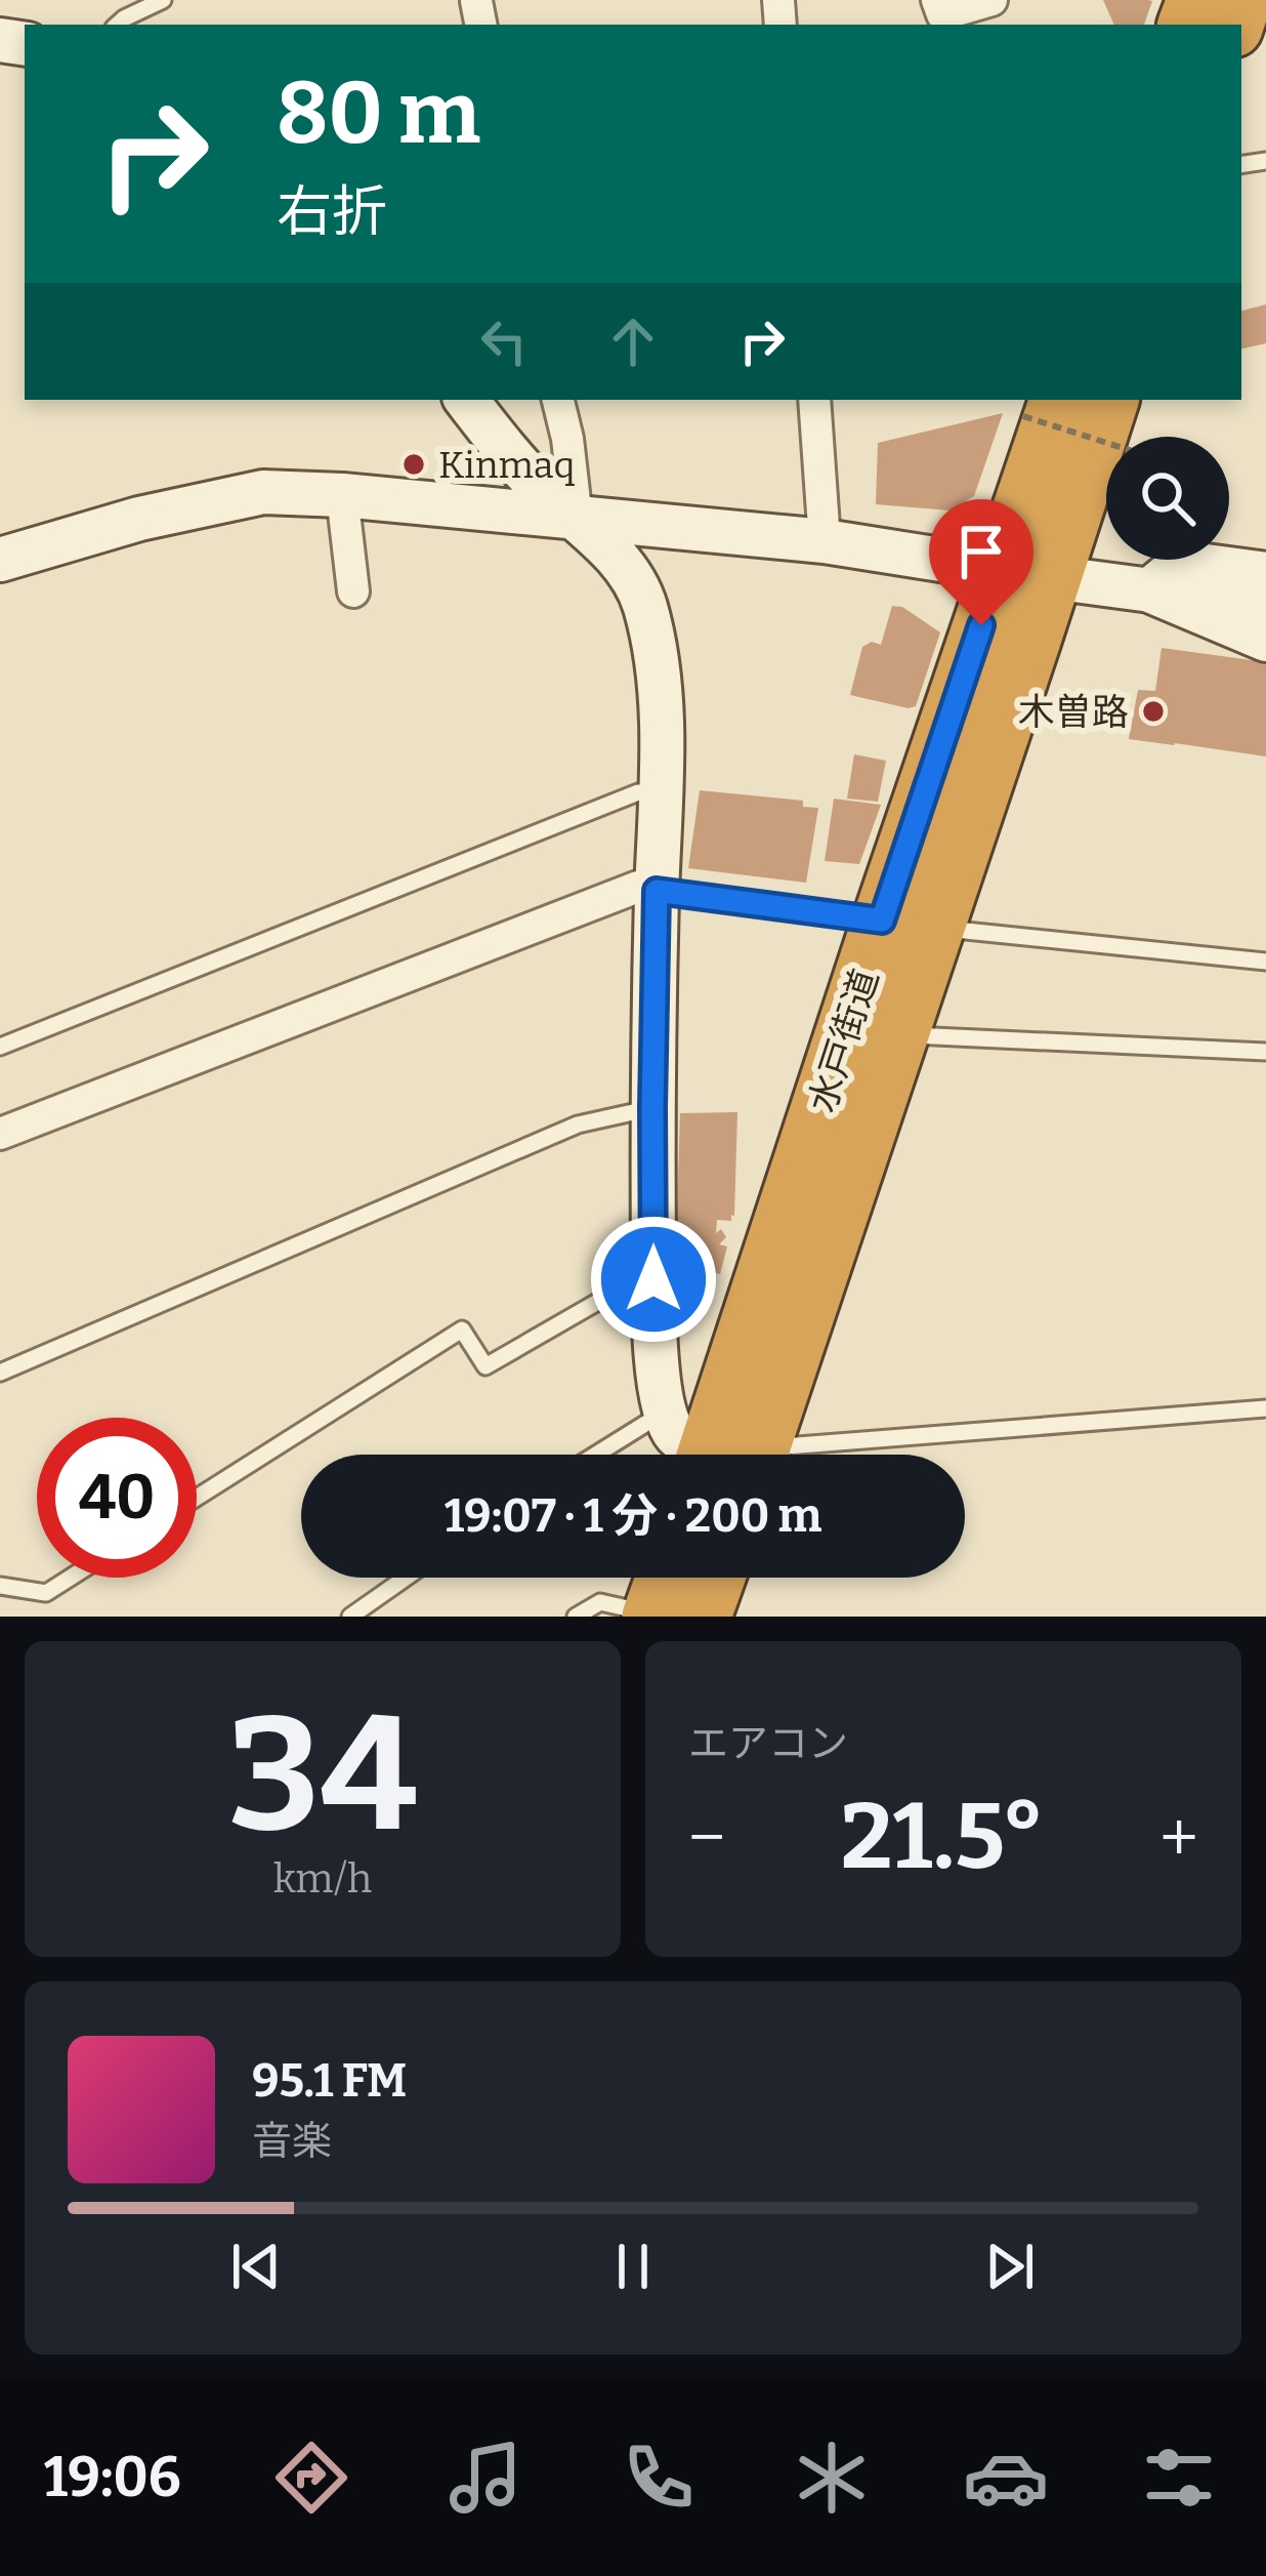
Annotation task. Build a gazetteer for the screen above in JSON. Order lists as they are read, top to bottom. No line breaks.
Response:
{"streets":{"highway":["水戸街道"]},"places":["Kinmaq","木曽路"],"page":{"turn":["80 m","右折"],"limit":"40","trip":"19:07 · 1 分 · 200 m","tile":[["34","km/h"],"エアコン"],"heat":["−","21.5°","+"],"song":["95.1 FM","音楽"],"tabs":"19:06"}}
